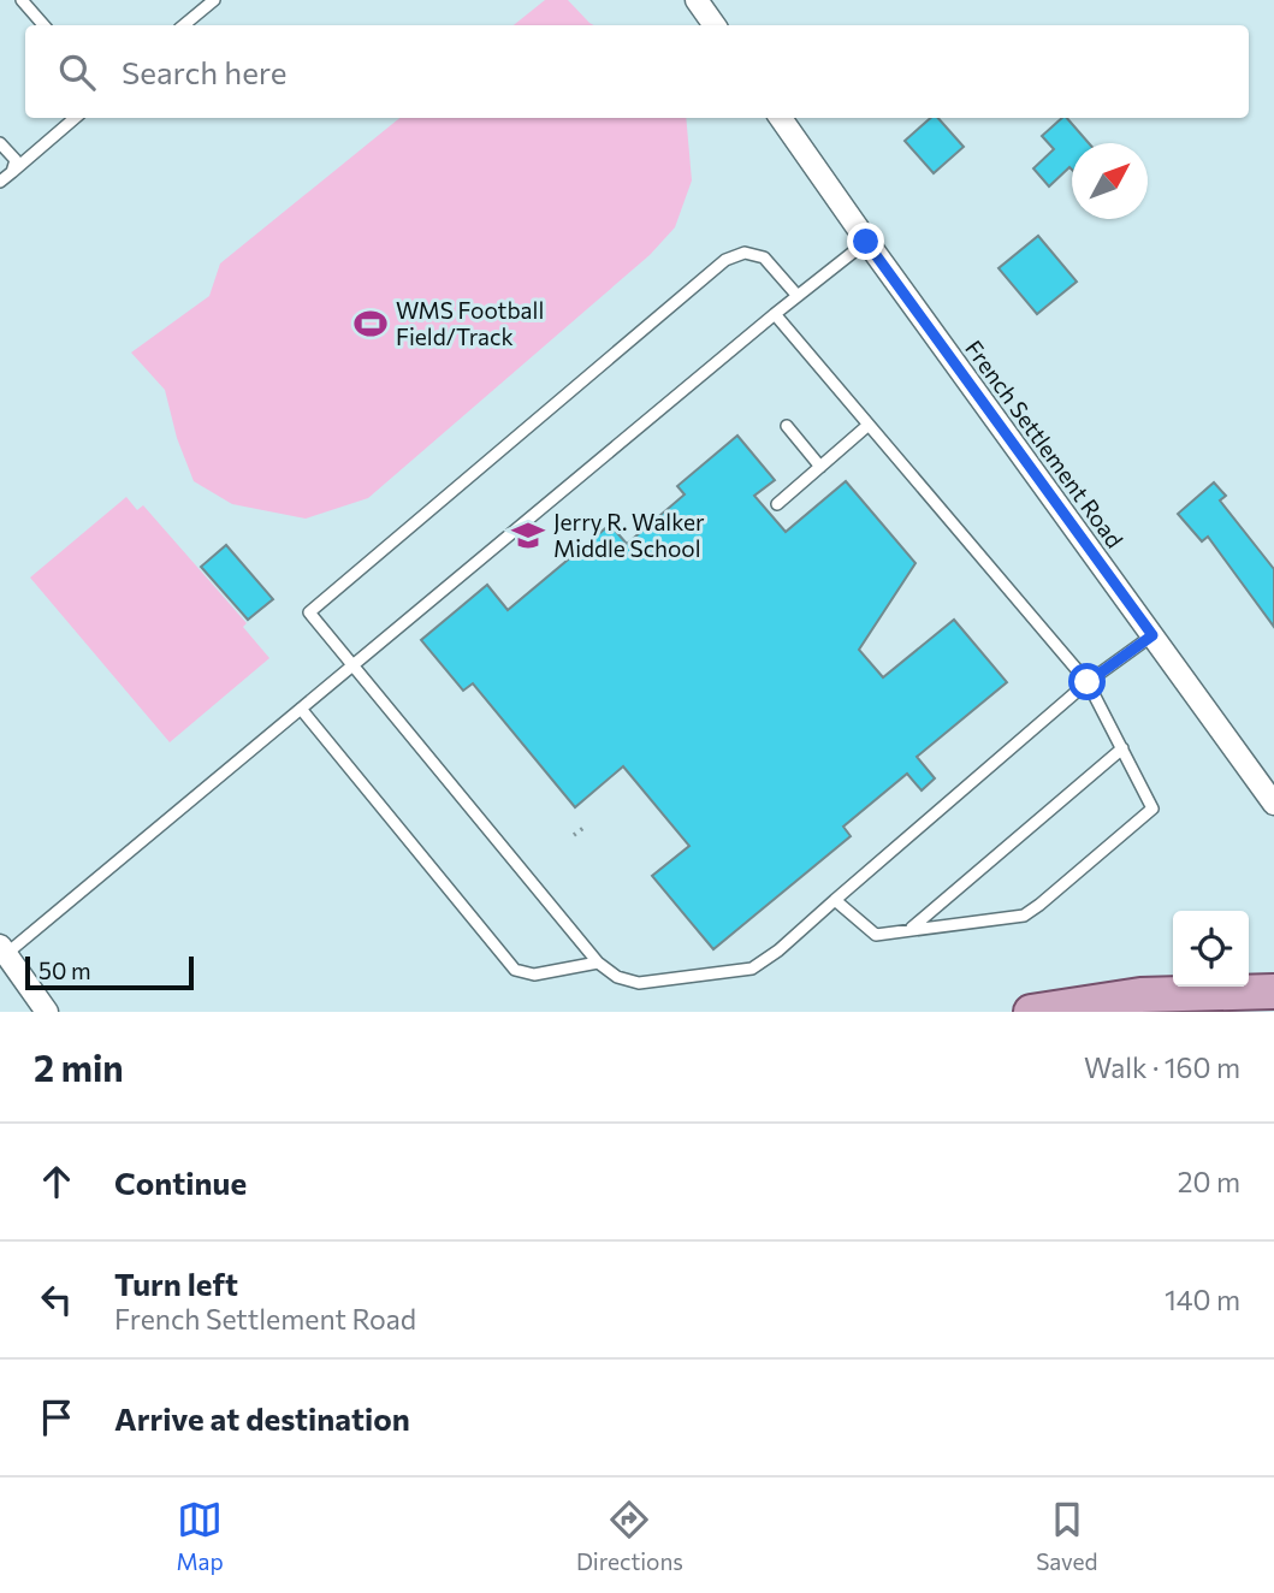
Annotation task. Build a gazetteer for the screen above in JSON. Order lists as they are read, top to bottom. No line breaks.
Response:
{"streets":{"street":["French Settlement Road"]},"places":{"sports":["WMS Football Field/Track"],"school or university":["Jerry R. Walker Middle School"]},"scale_bar":"50 m","north":"top right","page":{"search":"Search here","scale":"50 m","heading":["2 min","Walk · 160 m"],"list":[["Continue","20 m"],["Turn left","French Settlement Road","140 m"],"Arrive at destination"],"nav":["Map","Directions","Saved"]}}
